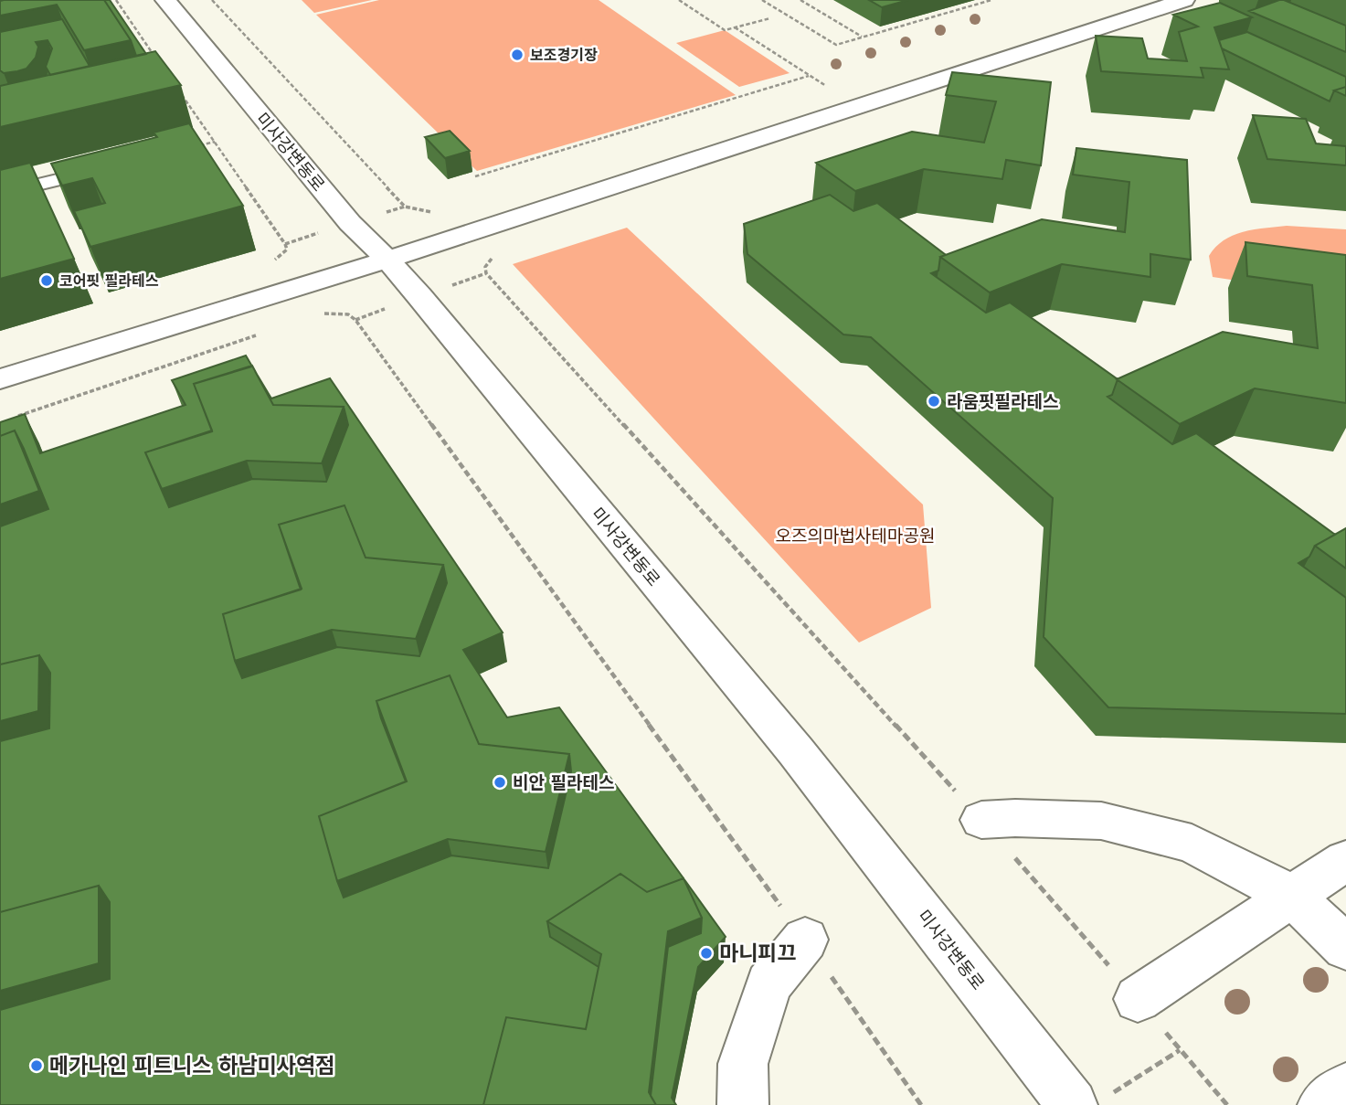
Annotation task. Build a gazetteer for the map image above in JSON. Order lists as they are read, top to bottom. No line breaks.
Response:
{"streets":{"street":["미사강변동로"]},"parks":["오즈의마법사테마공원"],"places":["보조경기장","코어핏 필라테스","라움핏필라테스","비안 필라테스","마니피끄","메가나인 피트니스 하남미사역점"]}
